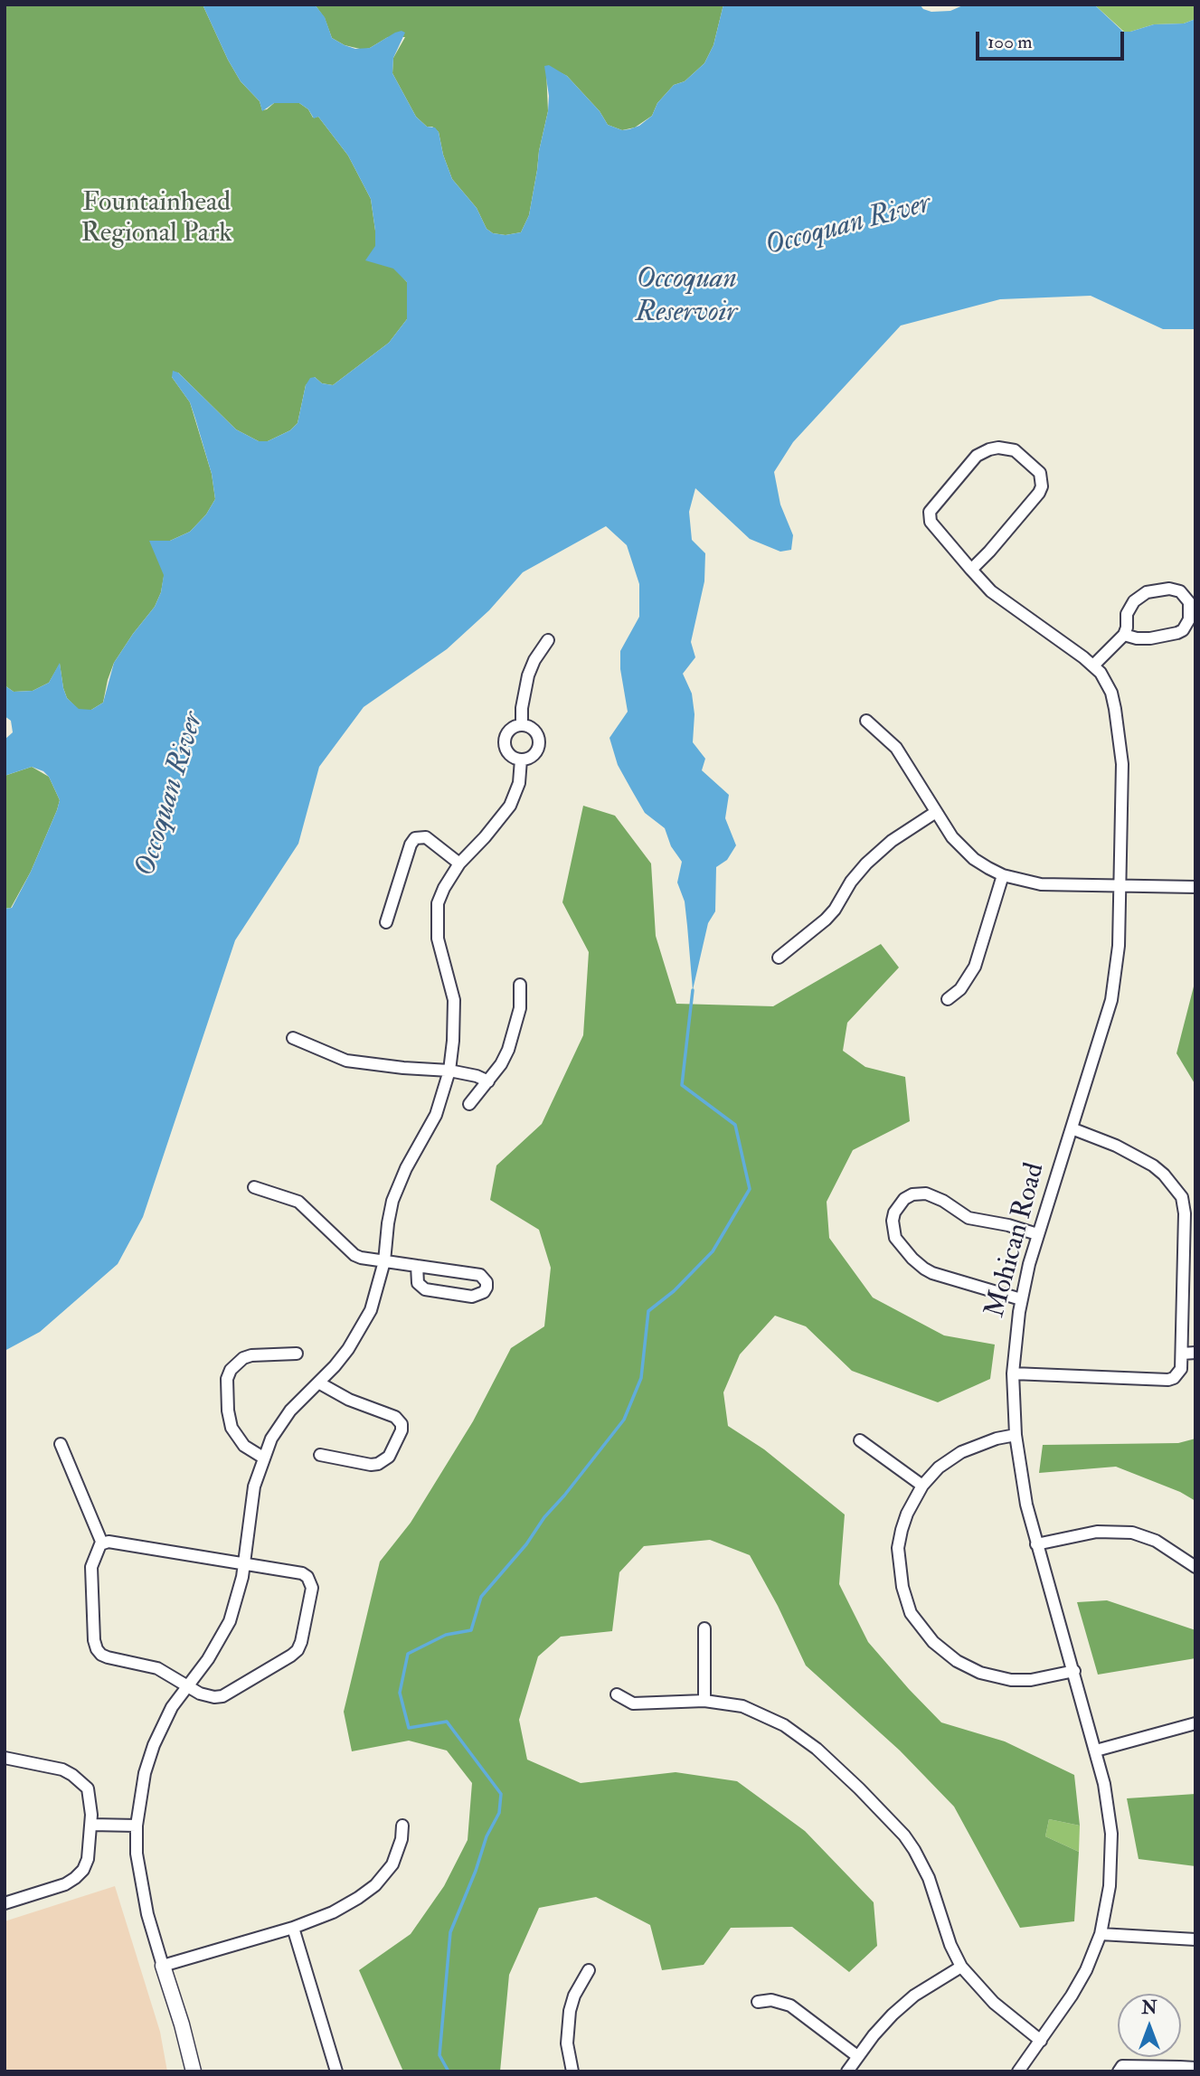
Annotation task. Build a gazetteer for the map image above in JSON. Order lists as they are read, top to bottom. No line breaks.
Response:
{"streets":{"street":["Mohican Road"]},"water":["Occoquan River","Occoquan Reservoir"],"parks":["Fountainhead Regional Park"],"scale_bar":"100 m","north":"top"}
